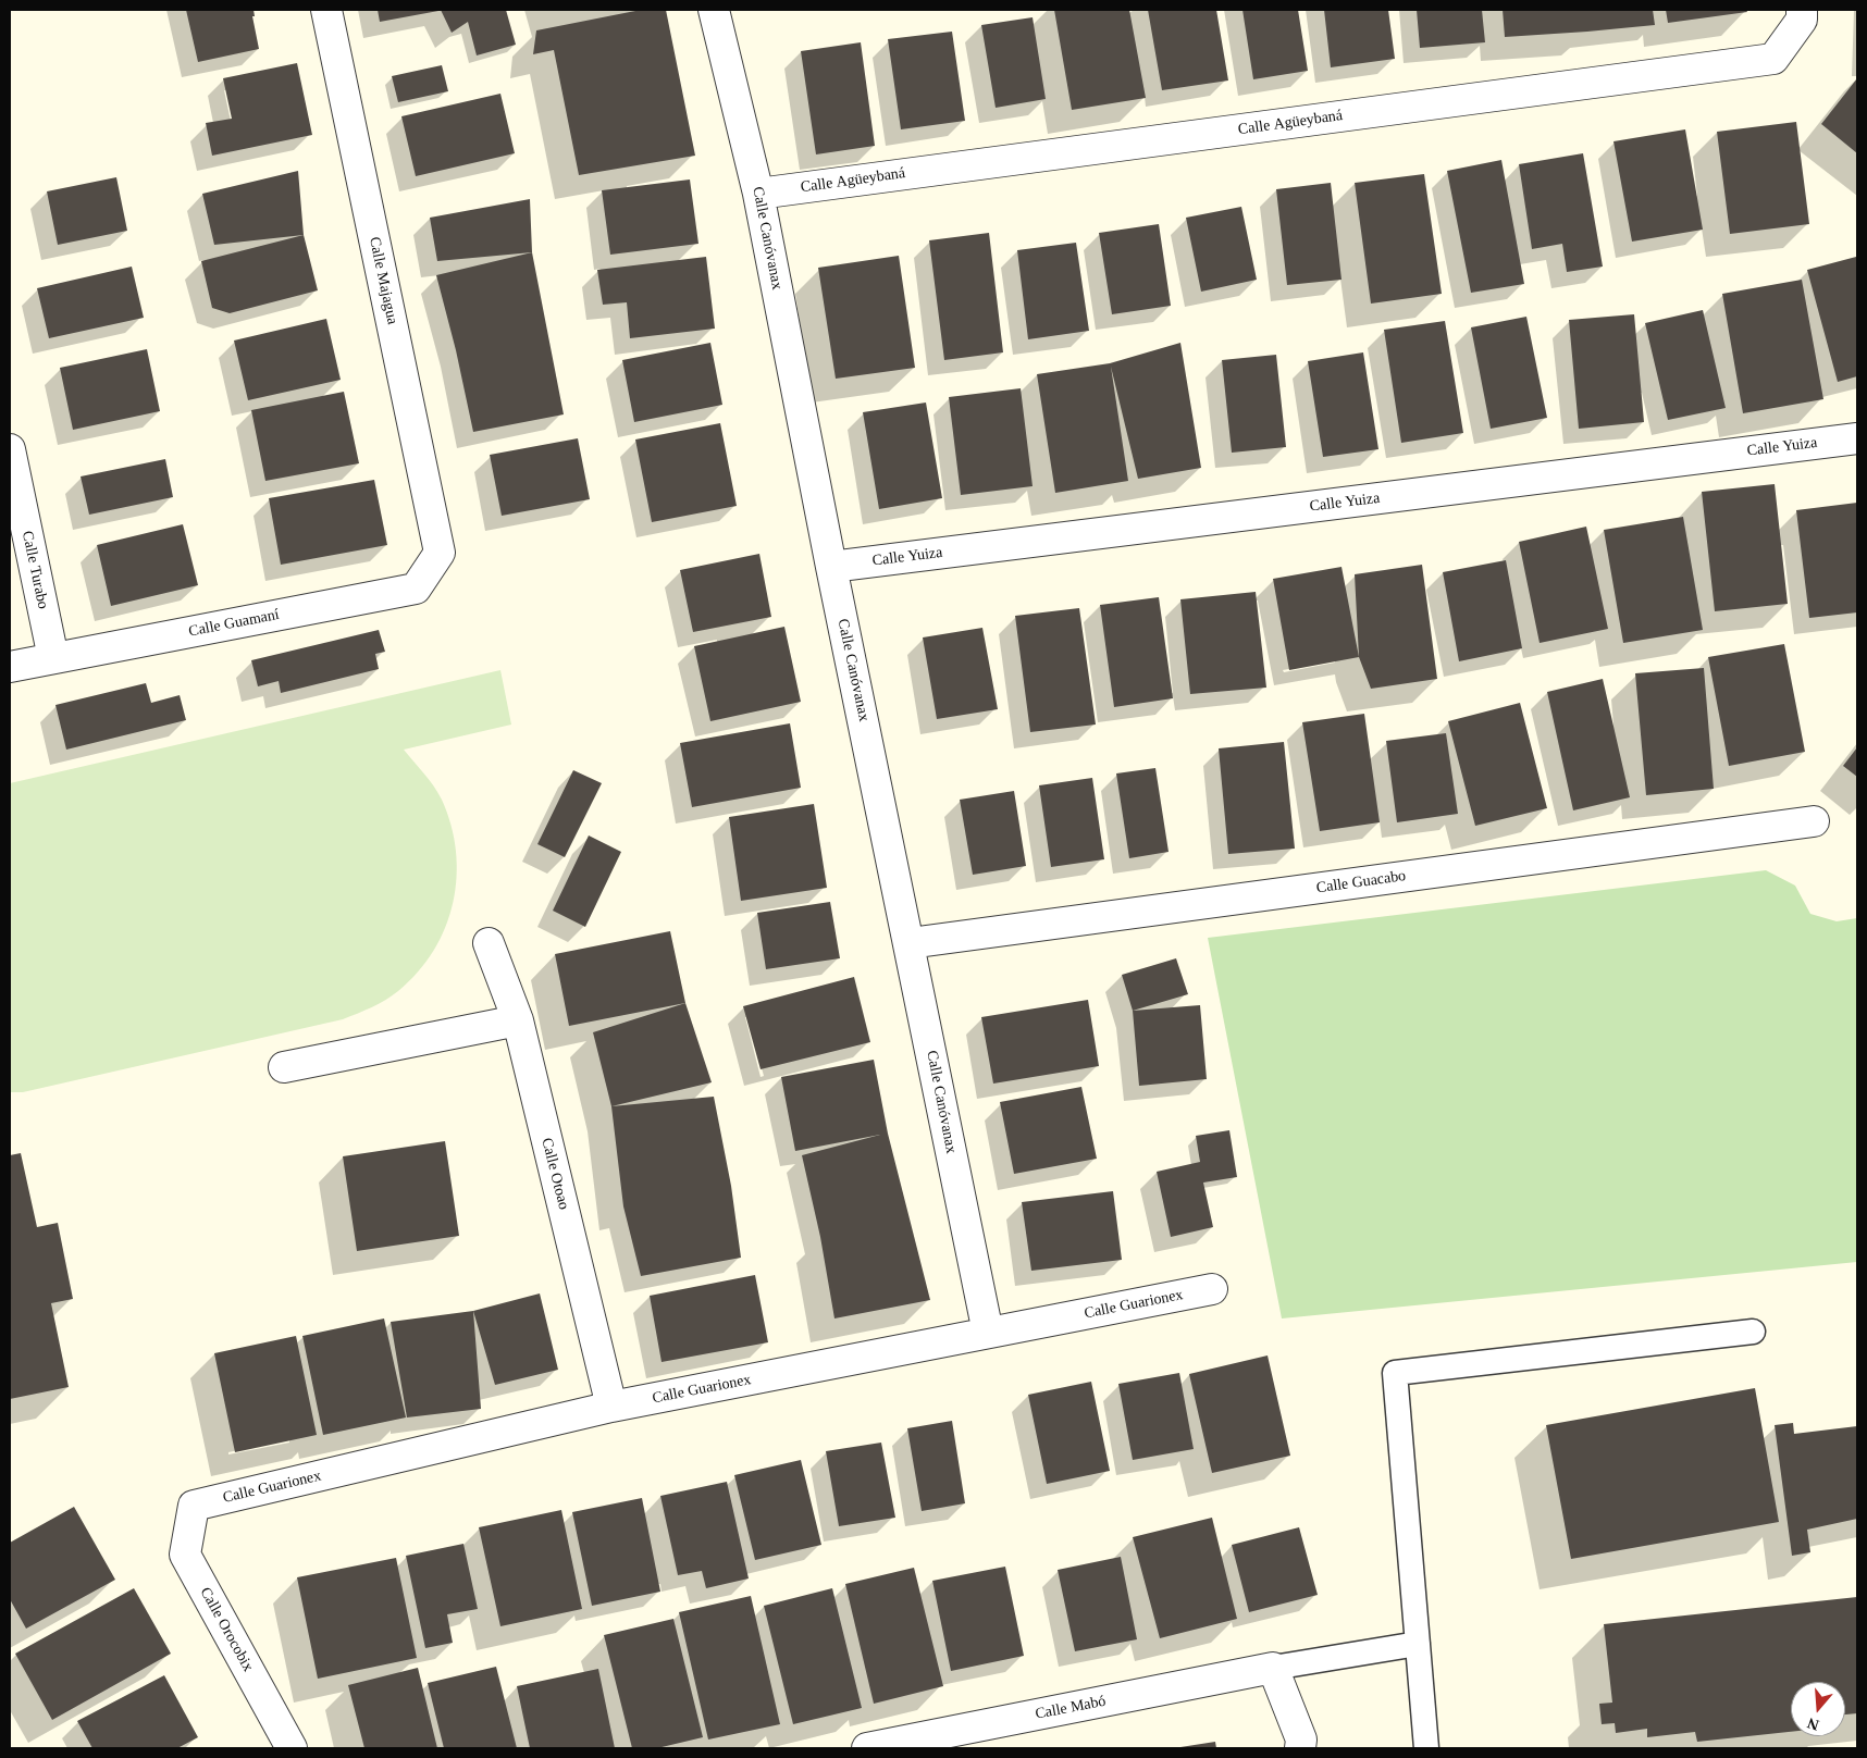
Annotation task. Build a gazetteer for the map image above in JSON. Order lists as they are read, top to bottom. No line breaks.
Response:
{"streets":{"street":["Calle Agüeybaná","Calle Canóvanax","Calle Majagua","Calle Yuiza","Calle Turabo","Calle Guamaní","Calle Guacabo","Calle Otoao","Calle Guarionex","Calle Orocobix","Calle Mabó"]},"crossings":[["Calle Agüeybaná","Calle Canóvanax"],["Calle Canóvanax","Calle Yuiza"],["Calle Canóvanax","Calle Guacabo"],["Calle Canóvanax","Calle Guarionex"],["Calle Majagua","Calle Guamaní"],["Calle Turabo","Calle Guamaní"],["Calle Otoao","Calle Guarionex"],["Calle Guarionex","Calle Orocobix"]],"north":"bottom"}
